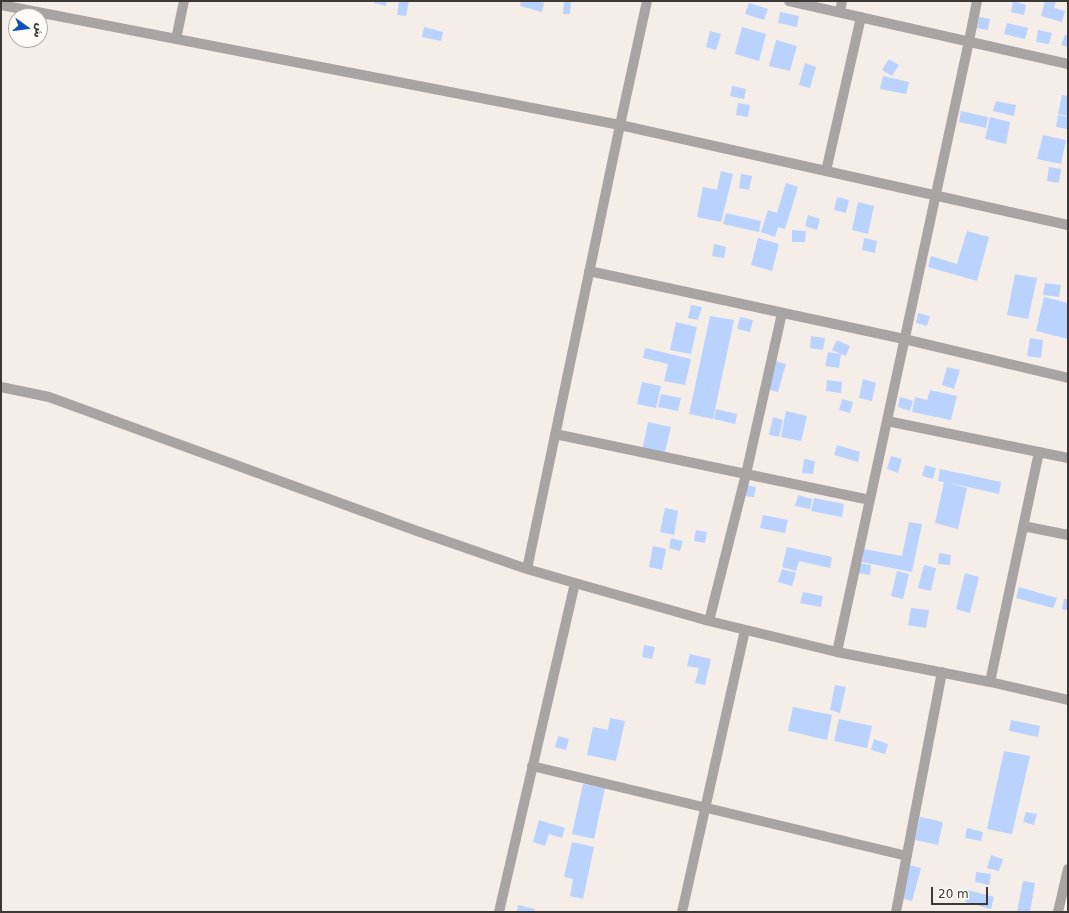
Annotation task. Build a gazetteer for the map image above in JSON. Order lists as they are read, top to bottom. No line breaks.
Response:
{"scale_bar":"20 m","north":"right"}
